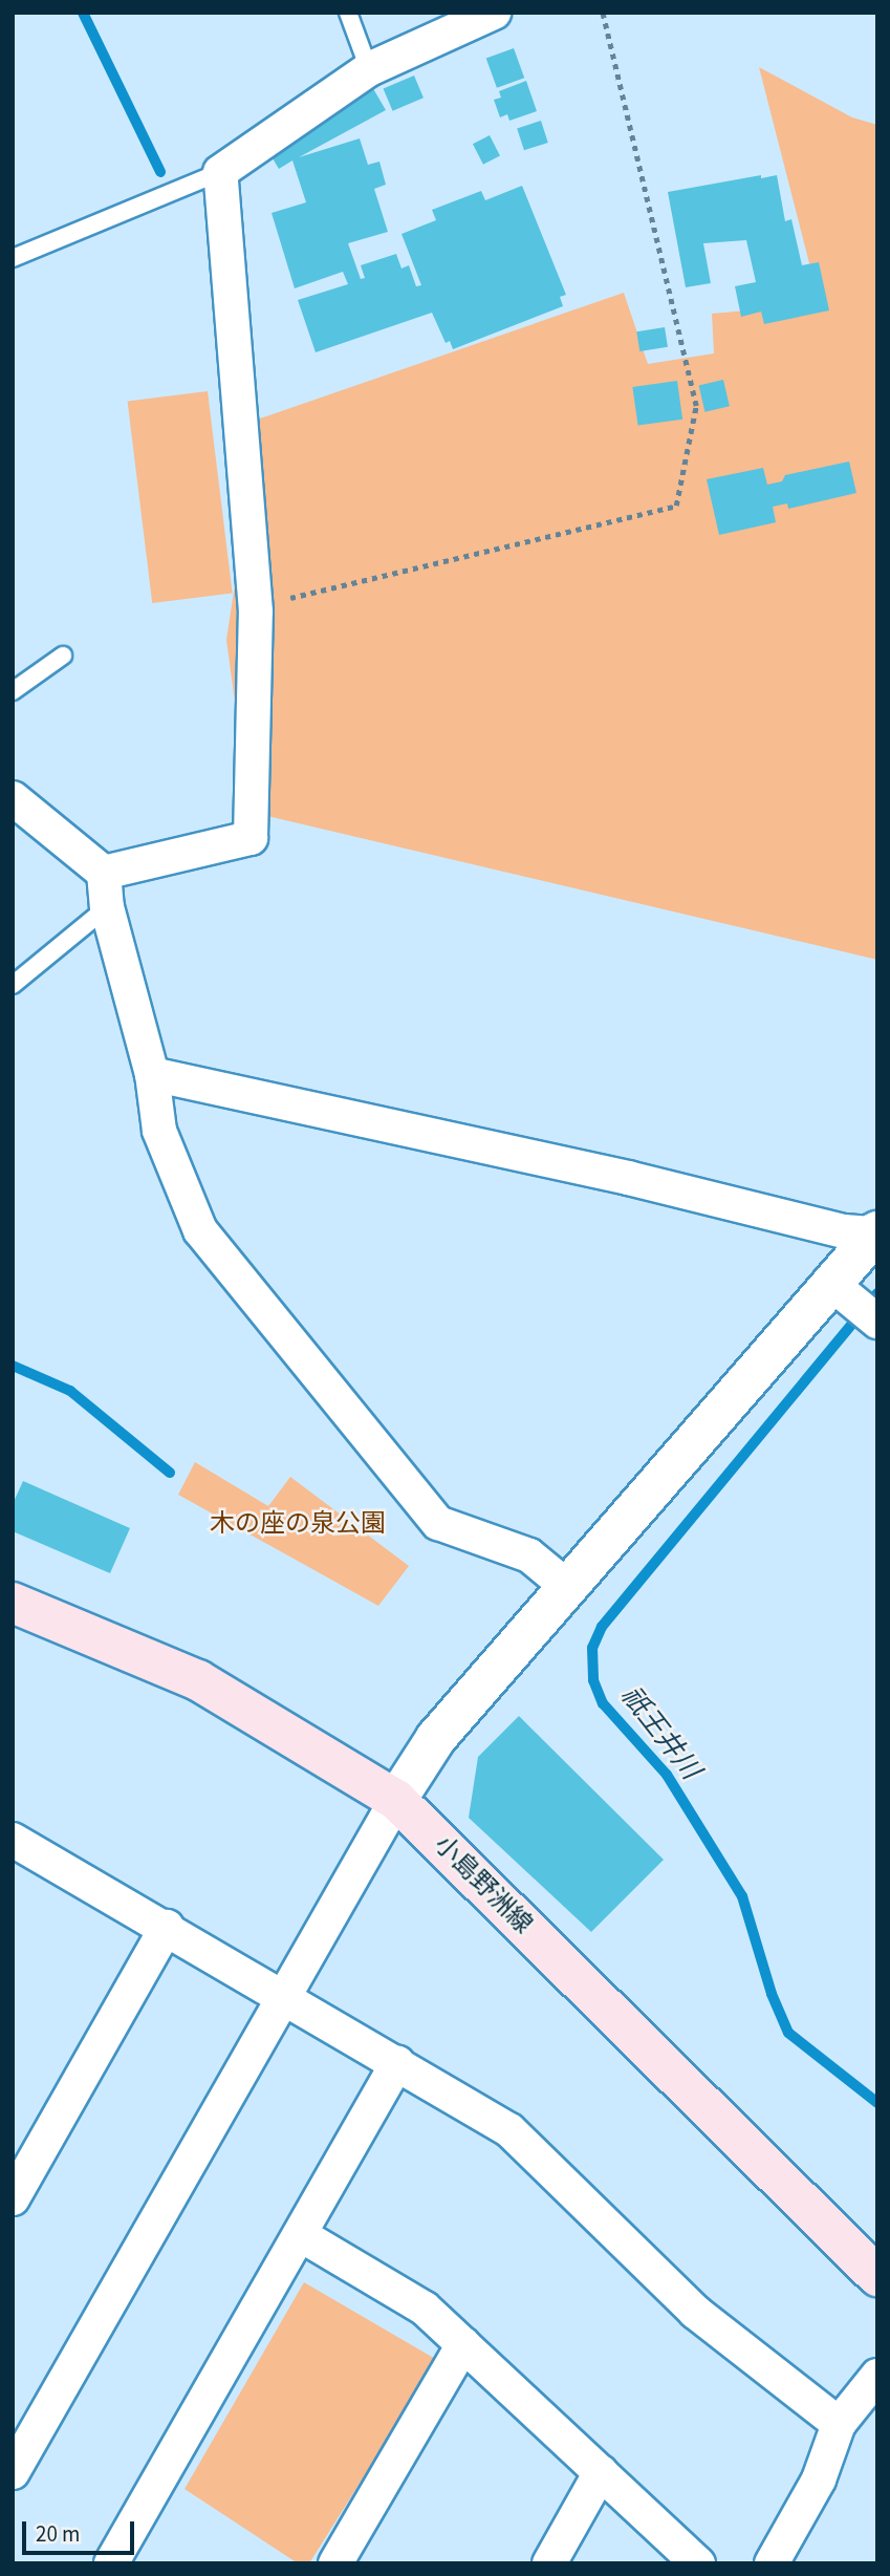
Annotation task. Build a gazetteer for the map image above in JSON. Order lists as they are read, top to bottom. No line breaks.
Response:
{"streets":{"main road":["小島野洲線"]},"water":["祇王井川"],"parks":["木の座の泉公園"],"scale_bar":"20 m"}
